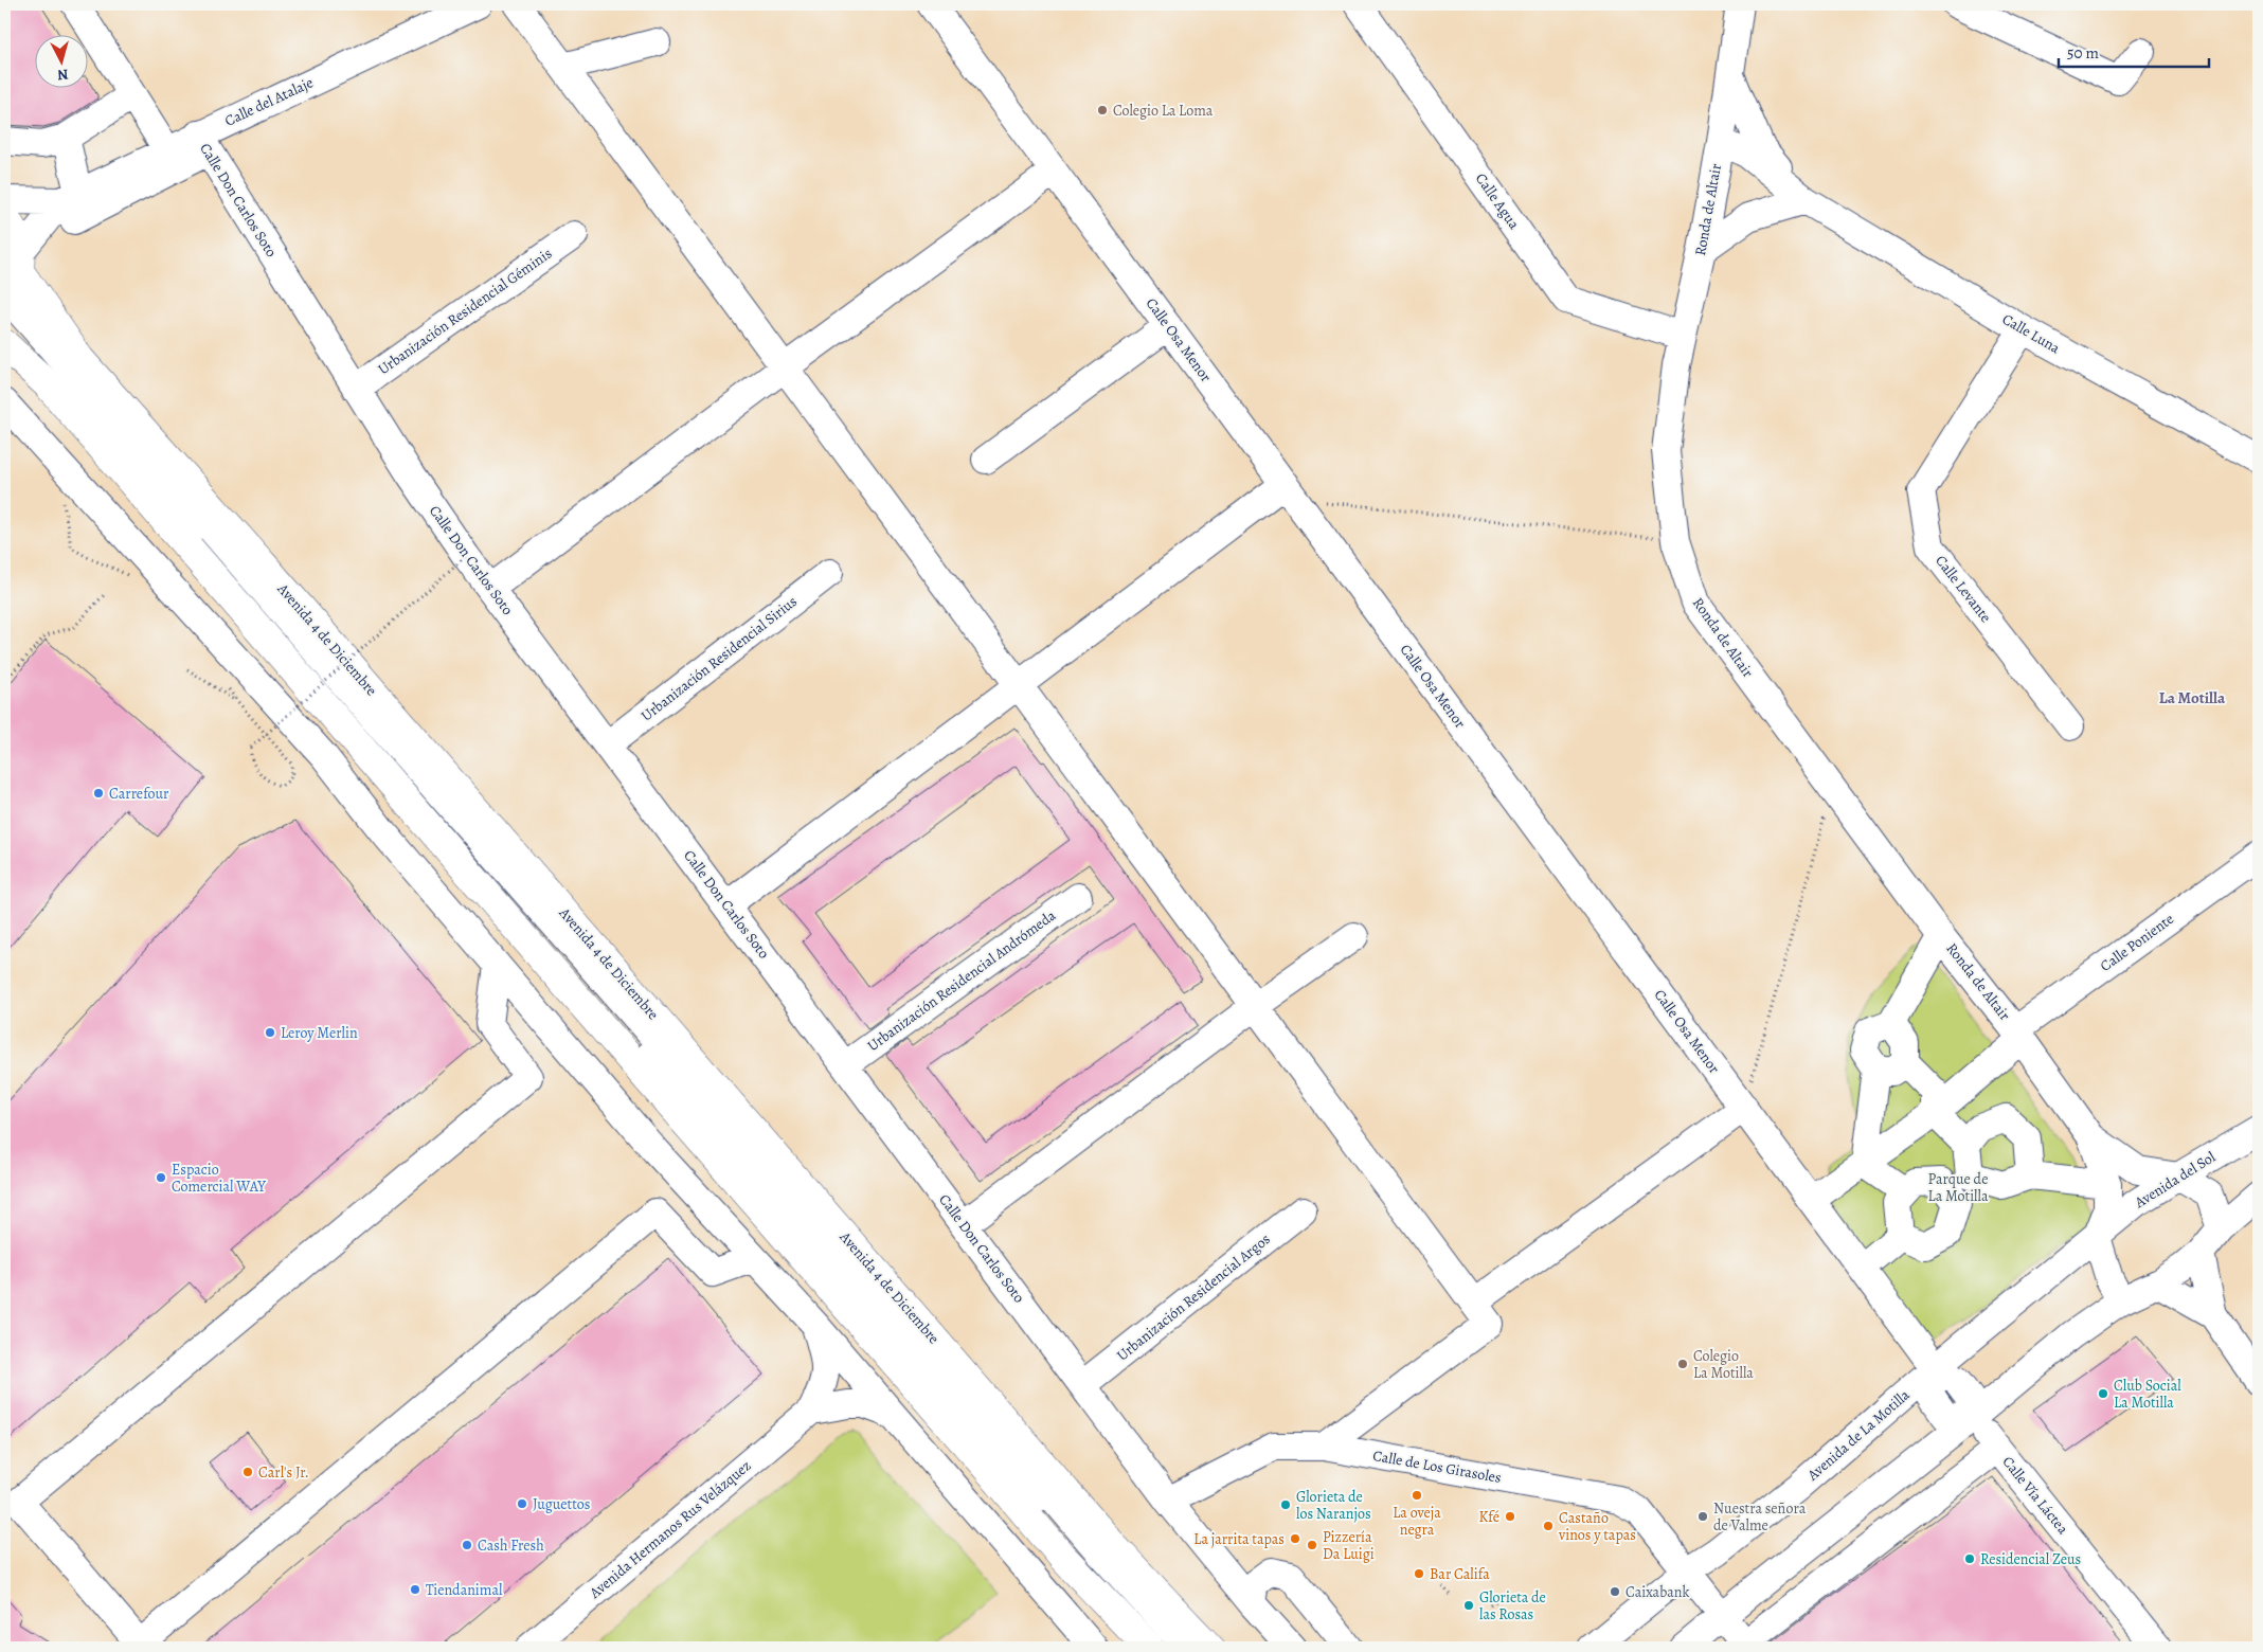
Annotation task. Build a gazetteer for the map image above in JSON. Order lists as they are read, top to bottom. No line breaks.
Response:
{"streets":{"main road":["Avenida 4 de Diciembre"],"street":["Calle del Atalaje","Calle Don Carlos Soto","Calle Agua","Ronda de Altair","Urbanización Residencial Géminis","Calle Luna","Calle Osa Menor","Calle Levante","Urbanización Residencial Sirius","Calle Poniente","Urbanización Residencial Andrómeda","Avenida del Sol","Urbanización Residencial Argos","Avenida de La Motilla","Calle de Los Girasoles","Calle Vía Láctea","Avenida Hermanos Rus Velázquez"]},"crossings":[["Calle del Atalaje","Calle Don Carlos Soto"],["Calle del Atalaje","Avenida 4 de Diciembre"],["Calle Don Carlos Soto","Urbanización Residencial Géminis"],["Calle Don Carlos Soto","Urbanización Residencial Sirius"],["Calle Don Carlos Soto","Urbanización Residencial Andrómeda"],["Calle Don Carlos Soto","Urbanización Residencial Argos"],["Calle Don Carlos Soto","Calle de Los Girasoles"],["Calle Agua","Ronda de Altair"],["Ronda de Altair","Calle Luna"],["Ronda de Altair","Calle Poniente"],["Ronda de Altair","Avenida del Sol"],["Ronda de Altair","Avenida de La Motilla"],["Calle Luna","Calle Levante"],["Calle Osa Menor","Calle Poniente"],["Calle Osa Menor","Avenida de La Motilla"],["Avenida del Sol","Avenida de La Motilla"],["Avenida de La Motilla","Calle de Los Girasoles"]],"districts":["La Motilla"],"parks":["Parque de La Motilla"],"places":["Colegio La Loma","Carrefour","Leroy Merlin","Espacio Comercial WAY","Colegio La Motilla","Club Social La Motilla","Carl's Jr.","La oveja negra","Juguettos","Glorieta de los Naranjos","Kfé","Nuestra señora de Valme","Castaño vinos y tapas","La jarrita tapas","Cash Fresh","Pizzería Da Luigi","Residencial Zeus","Bar Califa","Tiendanimal","Caixabank","Glorieta de las Rosas"],"scale_bar":"50 m","north":"bottom"}
